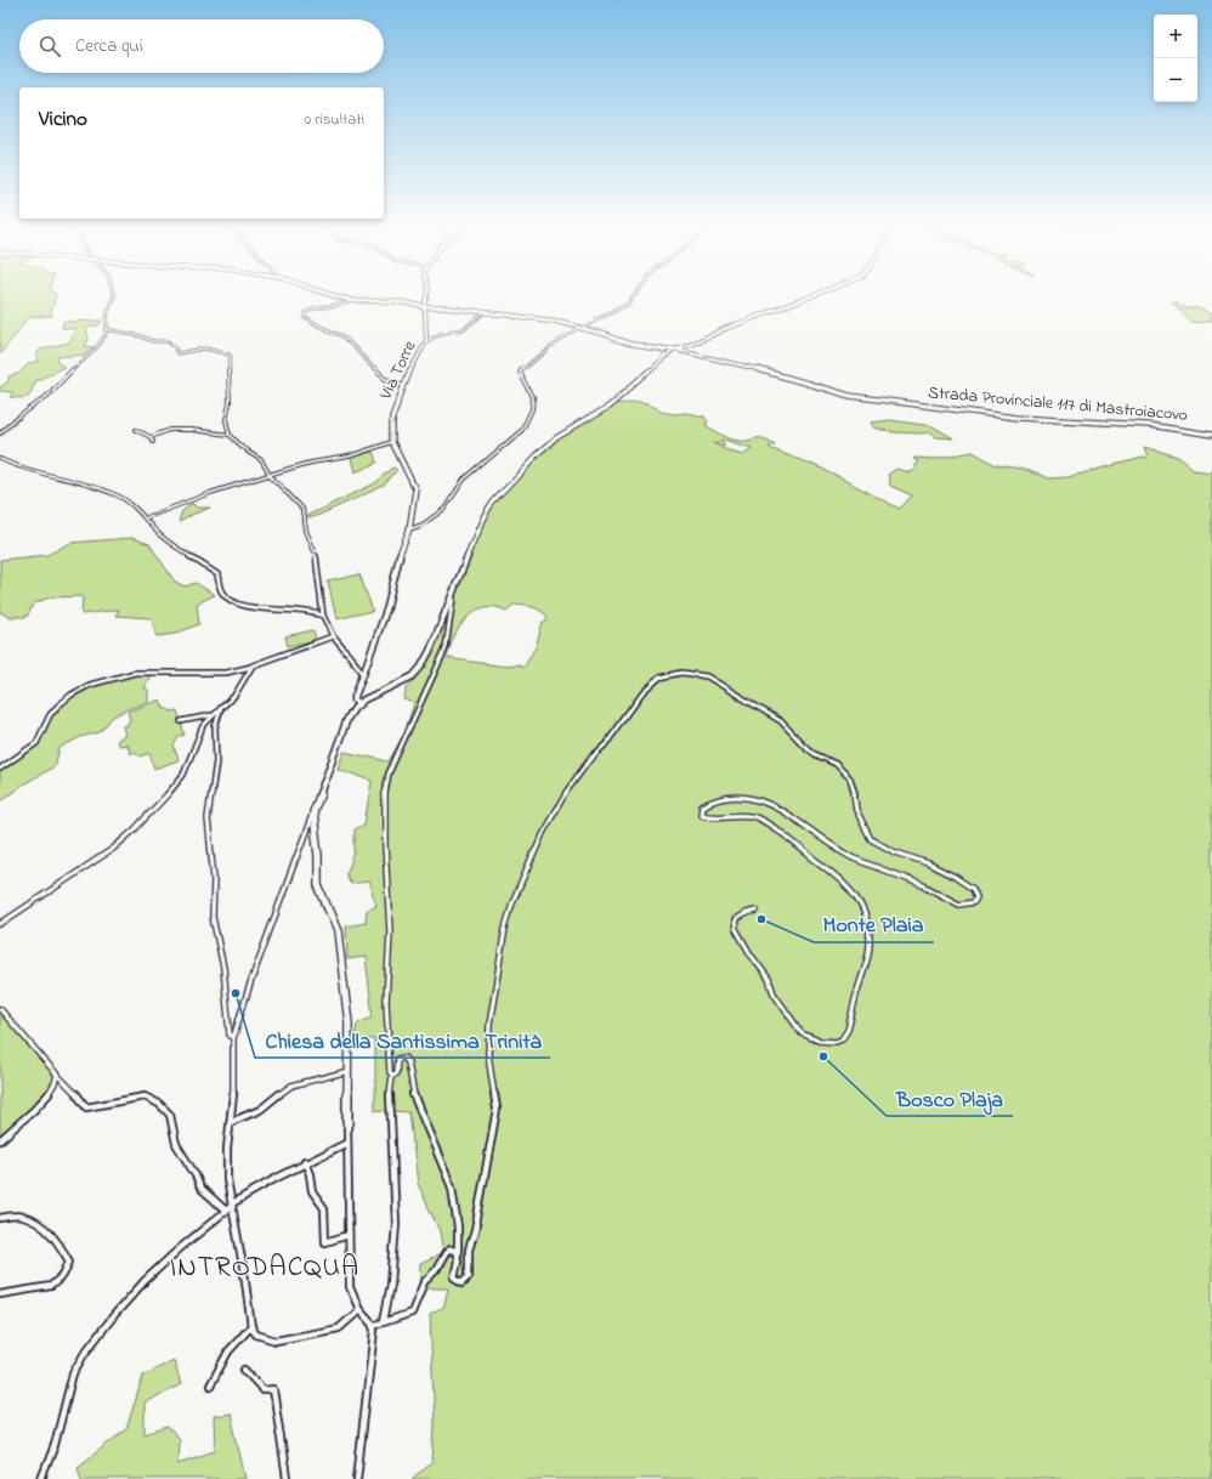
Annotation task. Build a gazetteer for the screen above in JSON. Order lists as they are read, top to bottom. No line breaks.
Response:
{"streets":{"main road":["Via Torre","Strada Provinciale 117 di Mastroiacovo"]},"districts":["INTRODACQUA"],"places":["Monte Plaia","Chiesa della Santissima Trinità","Bosco Plaja"],"page":{"map_buttons":["+","−"],"search":"Cerca qui","heading":["Vicino","0 risultati"]}}
